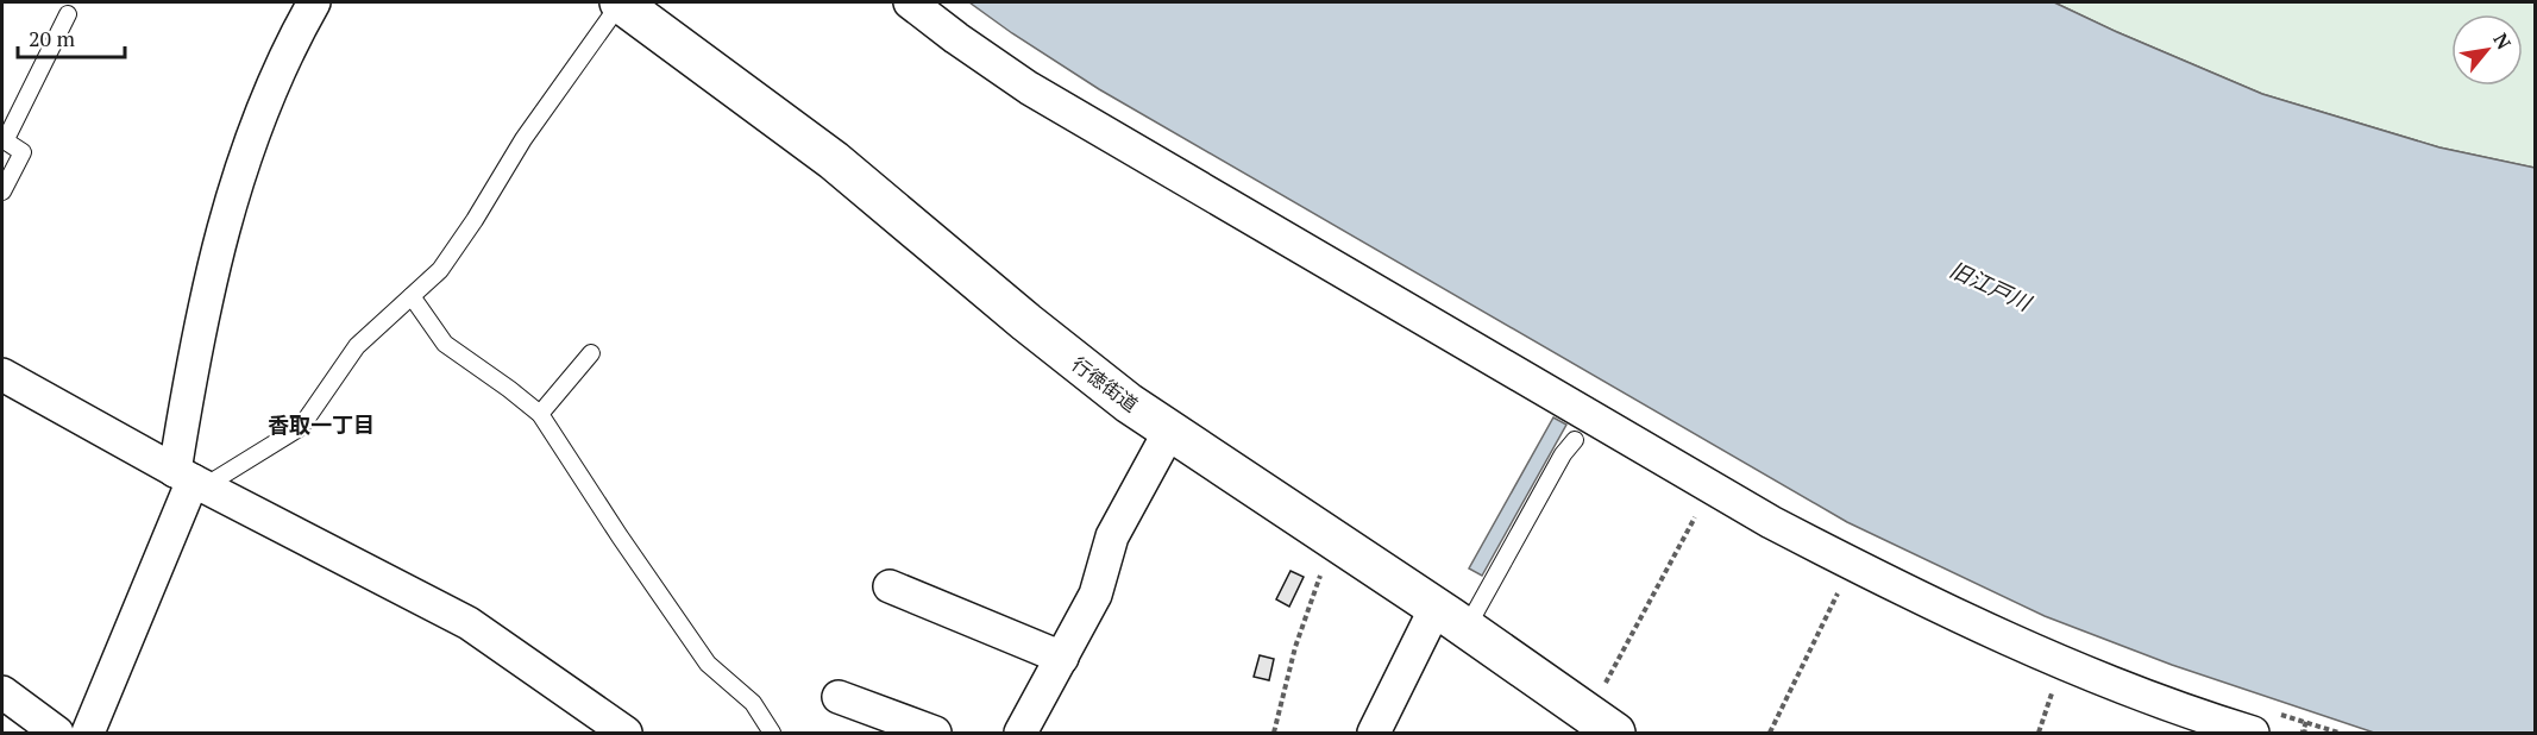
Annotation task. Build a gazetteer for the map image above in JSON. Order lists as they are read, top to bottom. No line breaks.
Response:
{"streets":{"street":["行徳街道"]},"districts":["香取一丁目"],"water":["旧江戸川"],"scale_bar":"20 m","north":"top right"}
